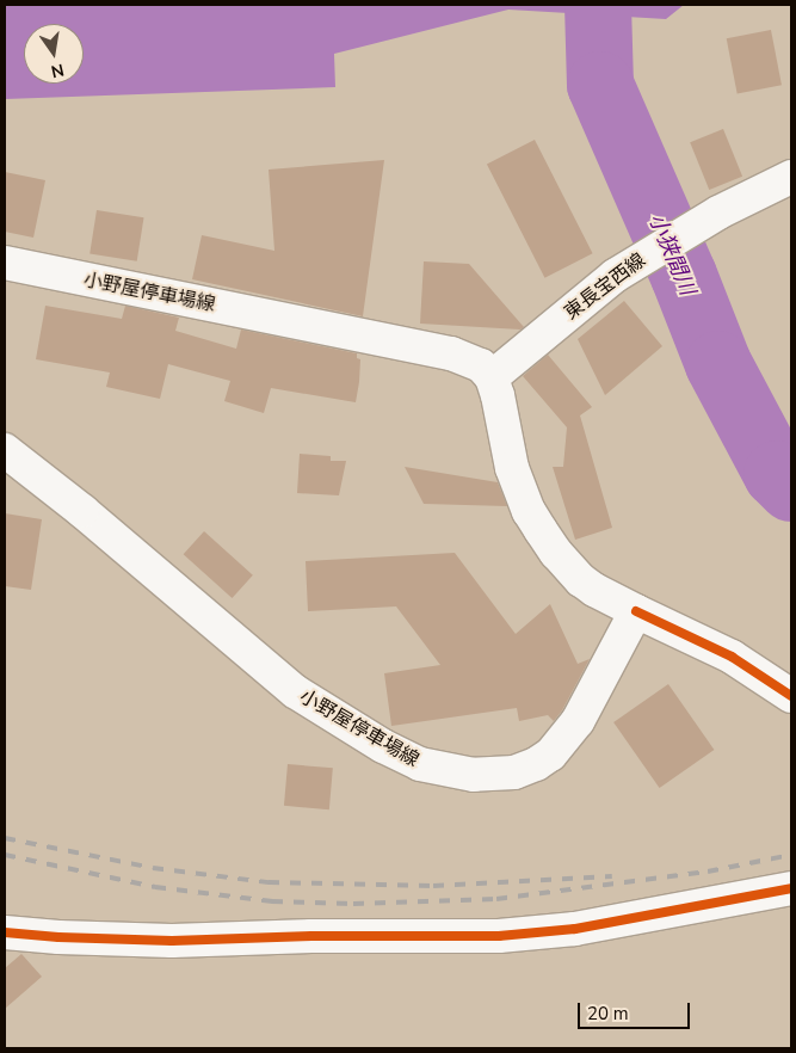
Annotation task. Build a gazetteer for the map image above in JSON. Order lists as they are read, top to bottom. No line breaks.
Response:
{"streets":{"main road":["東長宝西線","小野屋停車場線"]},"crossings":[["東長宝西線","小野屋停車場線"]],"water":["小狭間川"],"scale_bar":"20 m","north":"bottom"}
